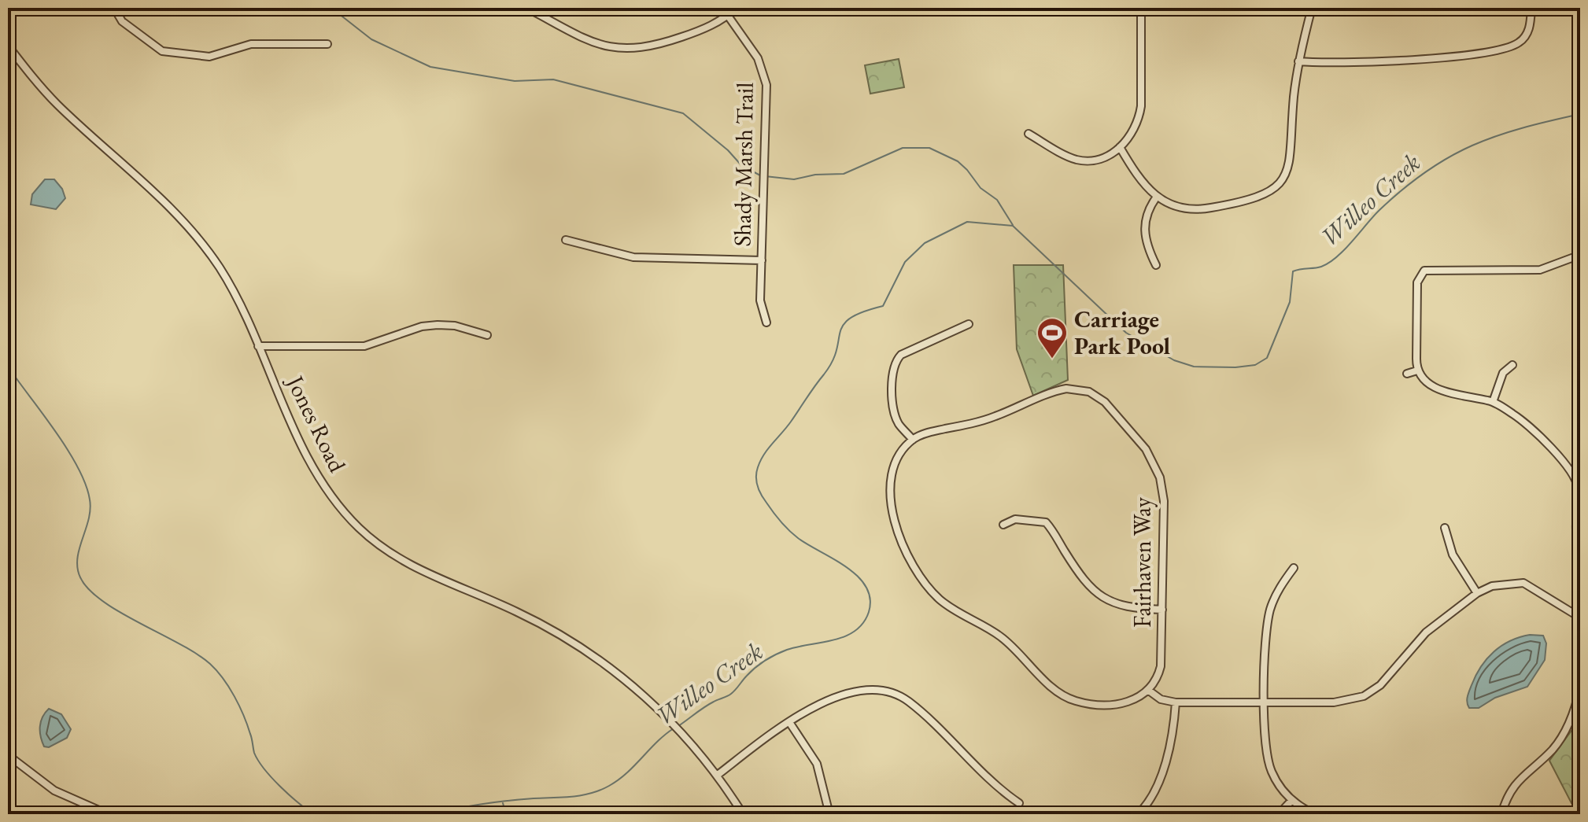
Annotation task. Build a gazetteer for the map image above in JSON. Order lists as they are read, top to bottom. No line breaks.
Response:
{"streets":{"street":["Shady Marsh Trail","Jones Road","Fairhaven Way"]},"water":["Willeo Creek"],"places":{"sports":["Carriage Park Pool"]}}
